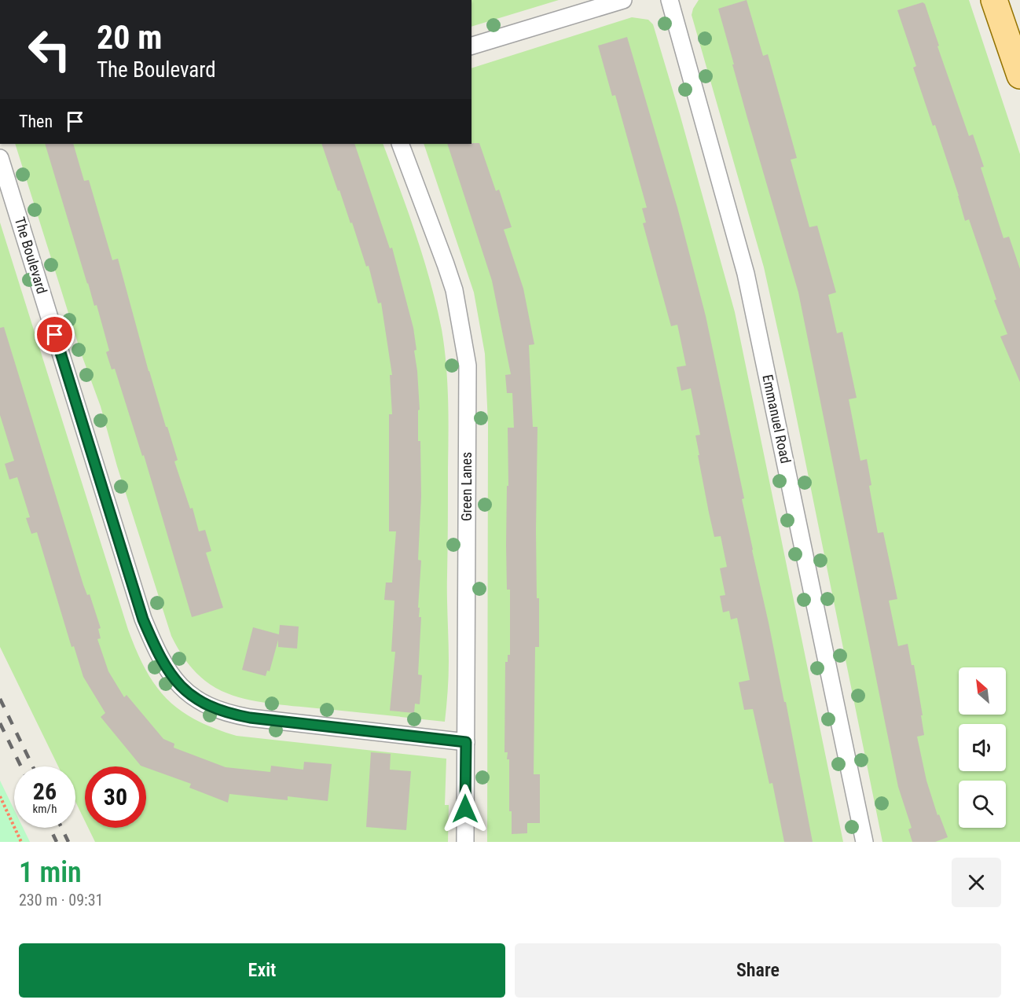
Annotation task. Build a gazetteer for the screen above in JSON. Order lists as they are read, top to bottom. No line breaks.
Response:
{"streets":{"street":["The Boulevard","Emmanuel Road","Green Lanes"]},"crossings":[["The Boulevard","Green Lanes"]],"north":"top left","page":{"turn":["20 m","The Boulevard"],"then":"Then","speed":"26 km/h","limit":"30","heading":["1 min","230 m · 09:31"],"buttons":["Exit","Share"]}}
